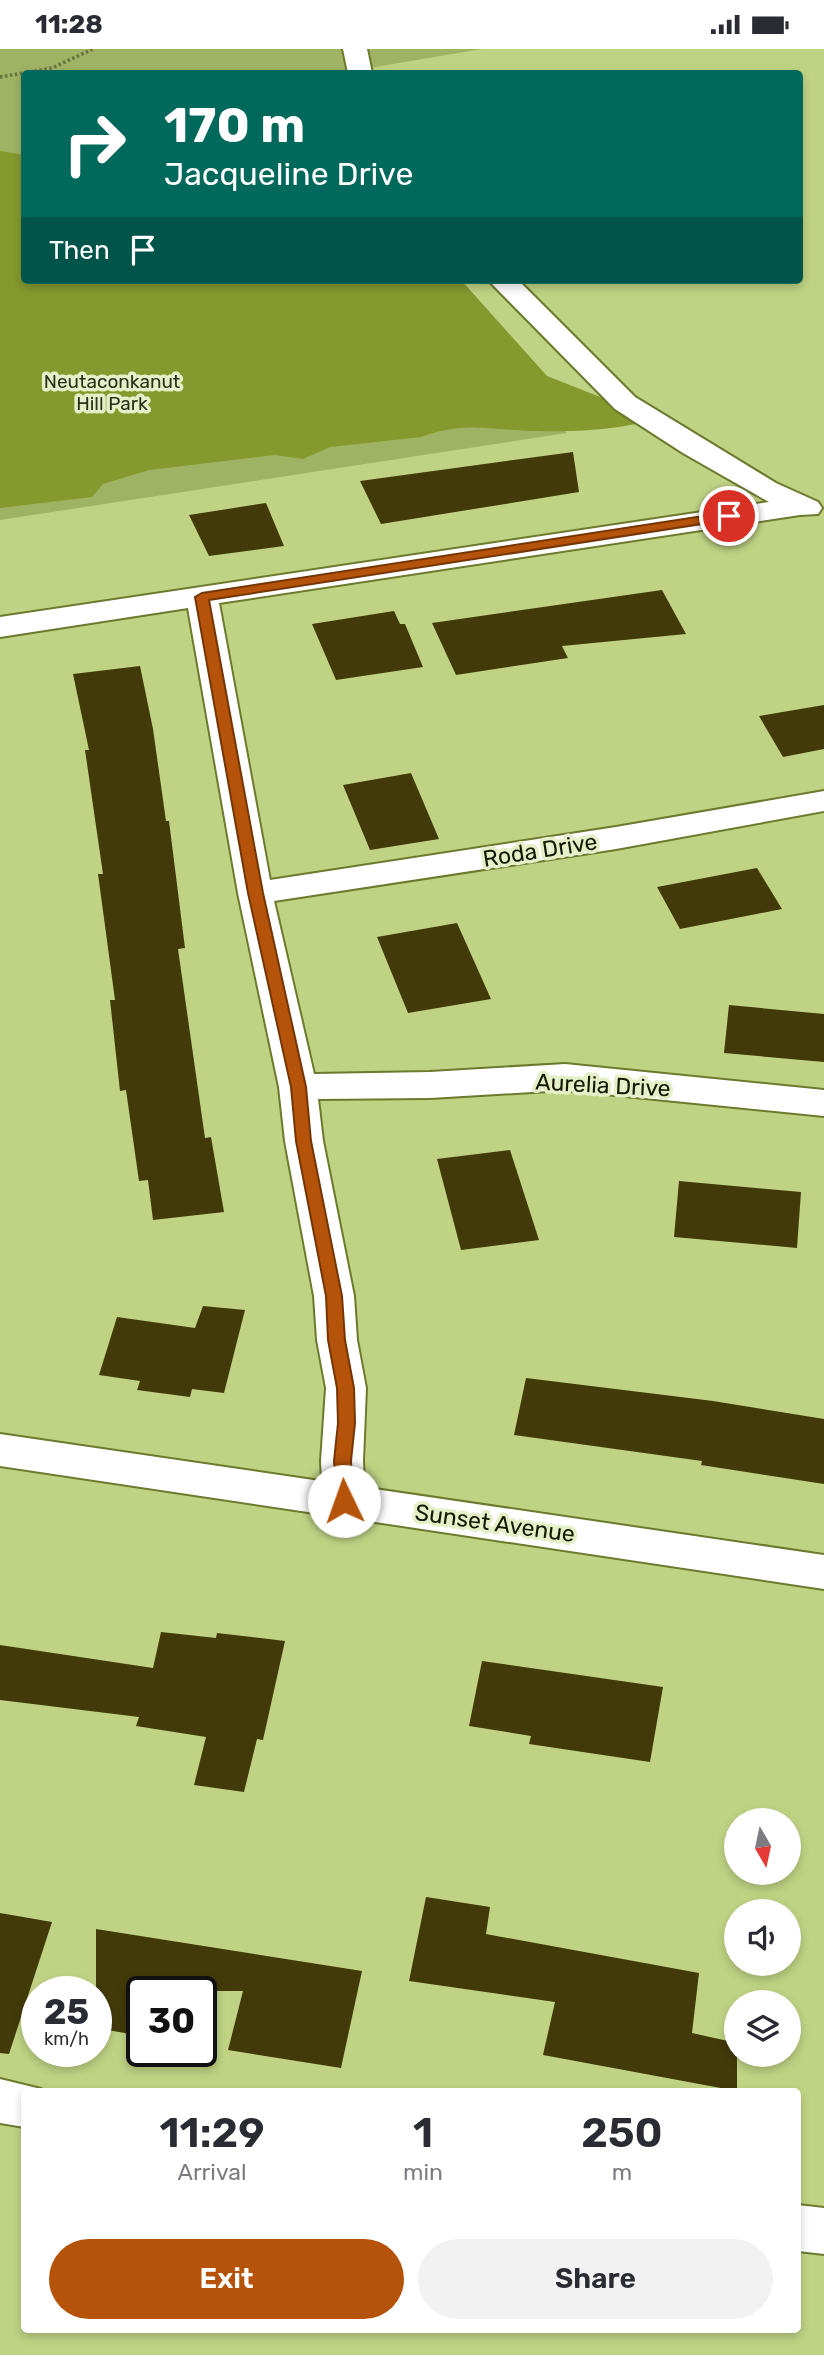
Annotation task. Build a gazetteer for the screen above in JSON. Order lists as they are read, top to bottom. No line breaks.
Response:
{"streets":{"street":["Roda Drive","Aurelia Drive","Sunset Avenue"]},"parks":["Neutaconkanut Hill Park"],"north":"bottom","page":{"status":"11:28","turn":["170 m","Jacqueline Drive"],"then":"Then","speed":"25 km/h","limit":"30","eta":["11:29","Arrival","1","min","250","m"],"buttons":["Exit","Share"]}}
